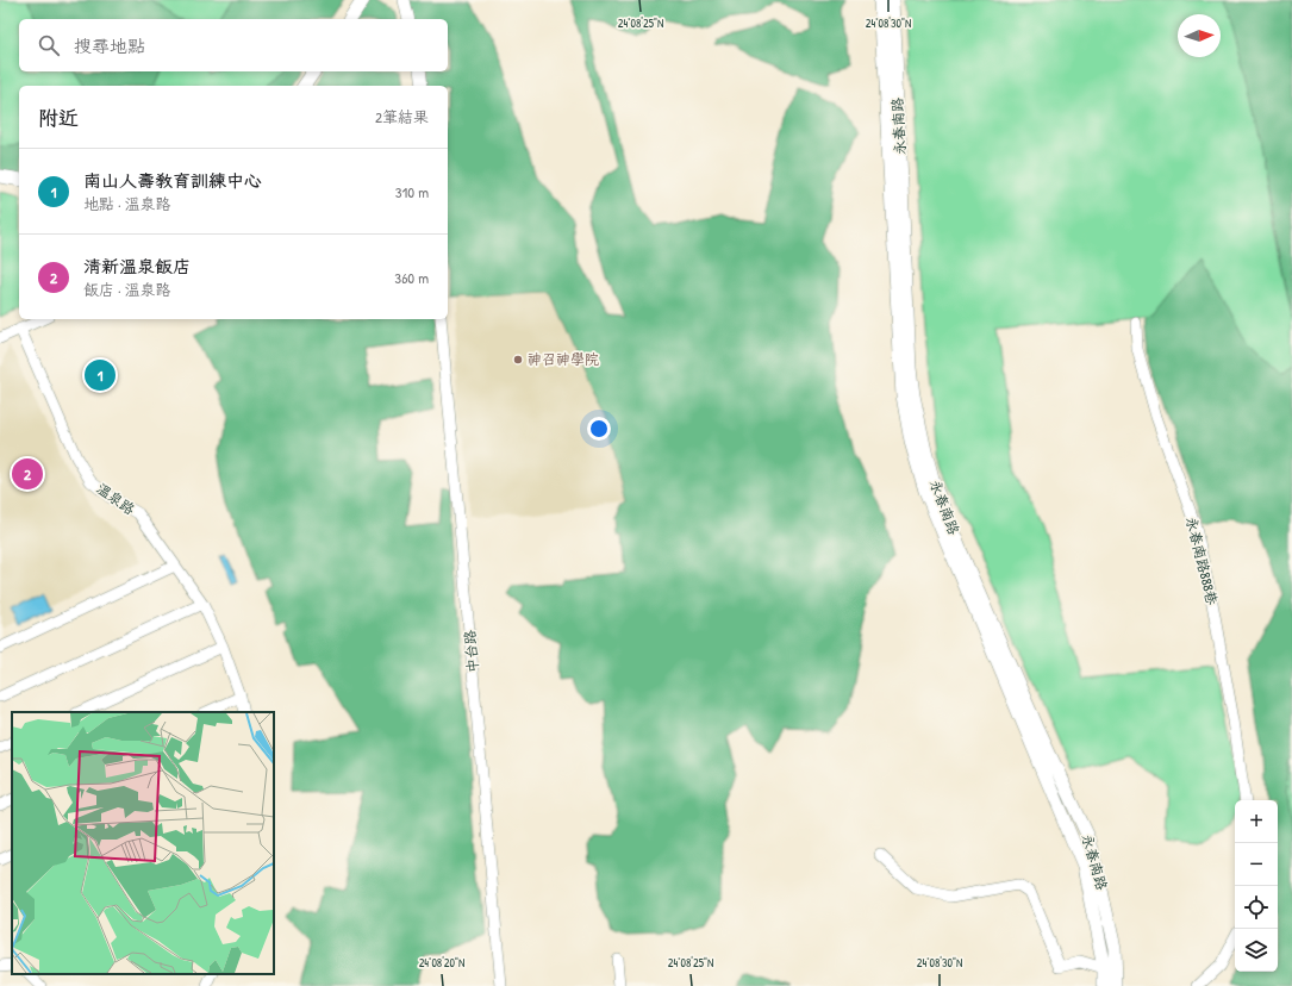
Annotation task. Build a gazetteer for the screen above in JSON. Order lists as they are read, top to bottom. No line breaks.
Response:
{"streets":{"street":["永春南路","溫泉路","永春南路888巷","中台路"]},"places":["神召神學院"],"north":"right","page":{"search":"搜尋地點","heading":["附近","2筆結果"],"list":[{"mark":"1","name":"南山人壽教育訓練中心","note":"地點 · 溫泉路","value":"310 m"},{"mark":"2","name":"清新溫泉飯店","note":"飯店 · 溫泉路","value":"360 m"}],"pins":["1","2"],"map_buttons":["+","−"]},"coordinates":["24°08'25\"N","24°08'30\"N","24°08'20\"N"]}
